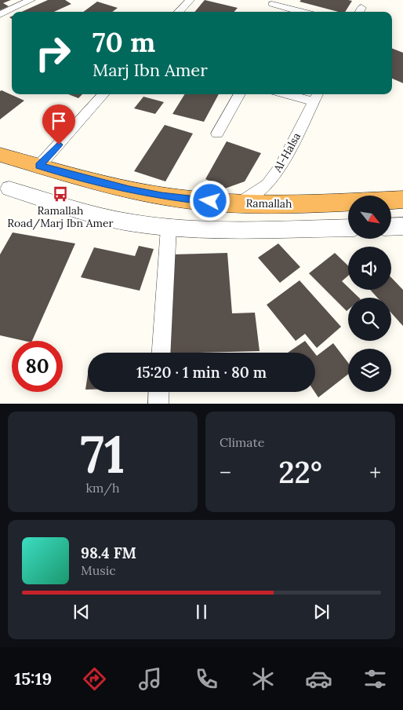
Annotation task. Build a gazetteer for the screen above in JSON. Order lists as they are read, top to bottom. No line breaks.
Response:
{"streets":{"highway":["Ramallah"],"street":["Al-Halsa"]},"crossings":[["Al-Halsa","Ramallah"]],"places":{"bus stop":["Ramallah Road/Marj Ibn Amer"]},"north":"bottom right","page":{"turn":["70 m","Marj Ibn Amer"],"limit":"80","trip":"15:20 · 1 min · 80 m","tile":[["71","km/h"],"Climate"],"heat":["−","22°","+"],"song":["98.4 FM","Music"],"tabs":"15:19"}}
